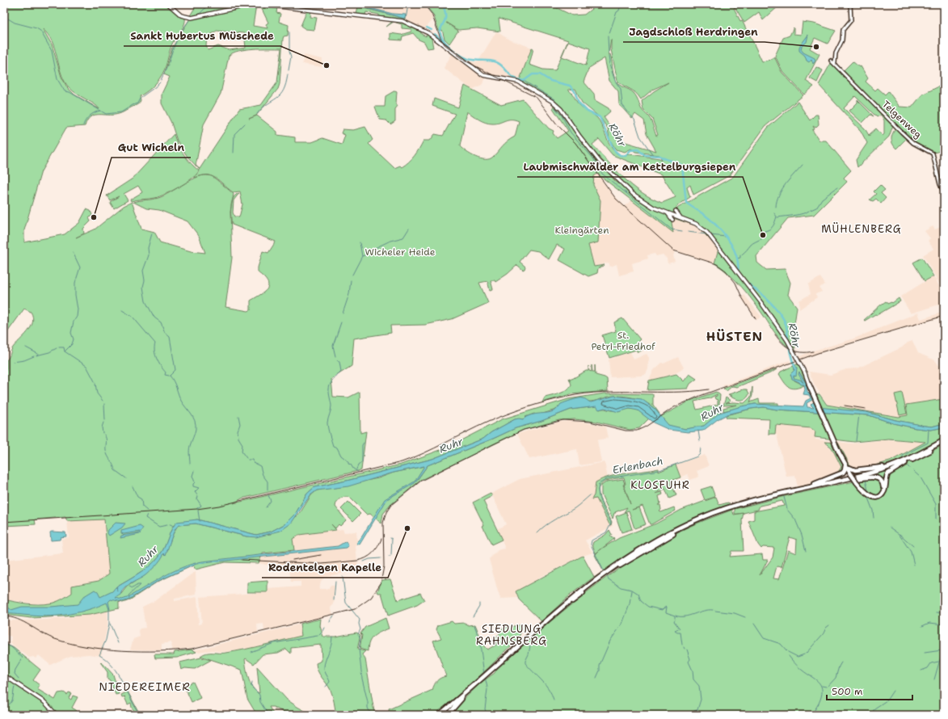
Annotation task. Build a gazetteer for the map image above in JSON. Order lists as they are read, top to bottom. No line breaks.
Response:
{"streets":{"main road":["Telgenweg"]},"districts":["MÜHLENBERG","HÜSTEN","KLOSFUHR","SIEDLUNG RAHNSBERG","NIEDEREIMER"],"water":["Röhr","Ruhr","Erlenbach"],"parks":["Kleingärten","Wicheler Heide","St. Petri-Friedhof"],"places":["Jagdschloß Herdringen","Sankt Hubertus Müschede","Gut Wicheln","Laubmischwälder am Kettelburgsiepen","Rodentelgen Kapelle"],"scale_bar":"500 m"}
